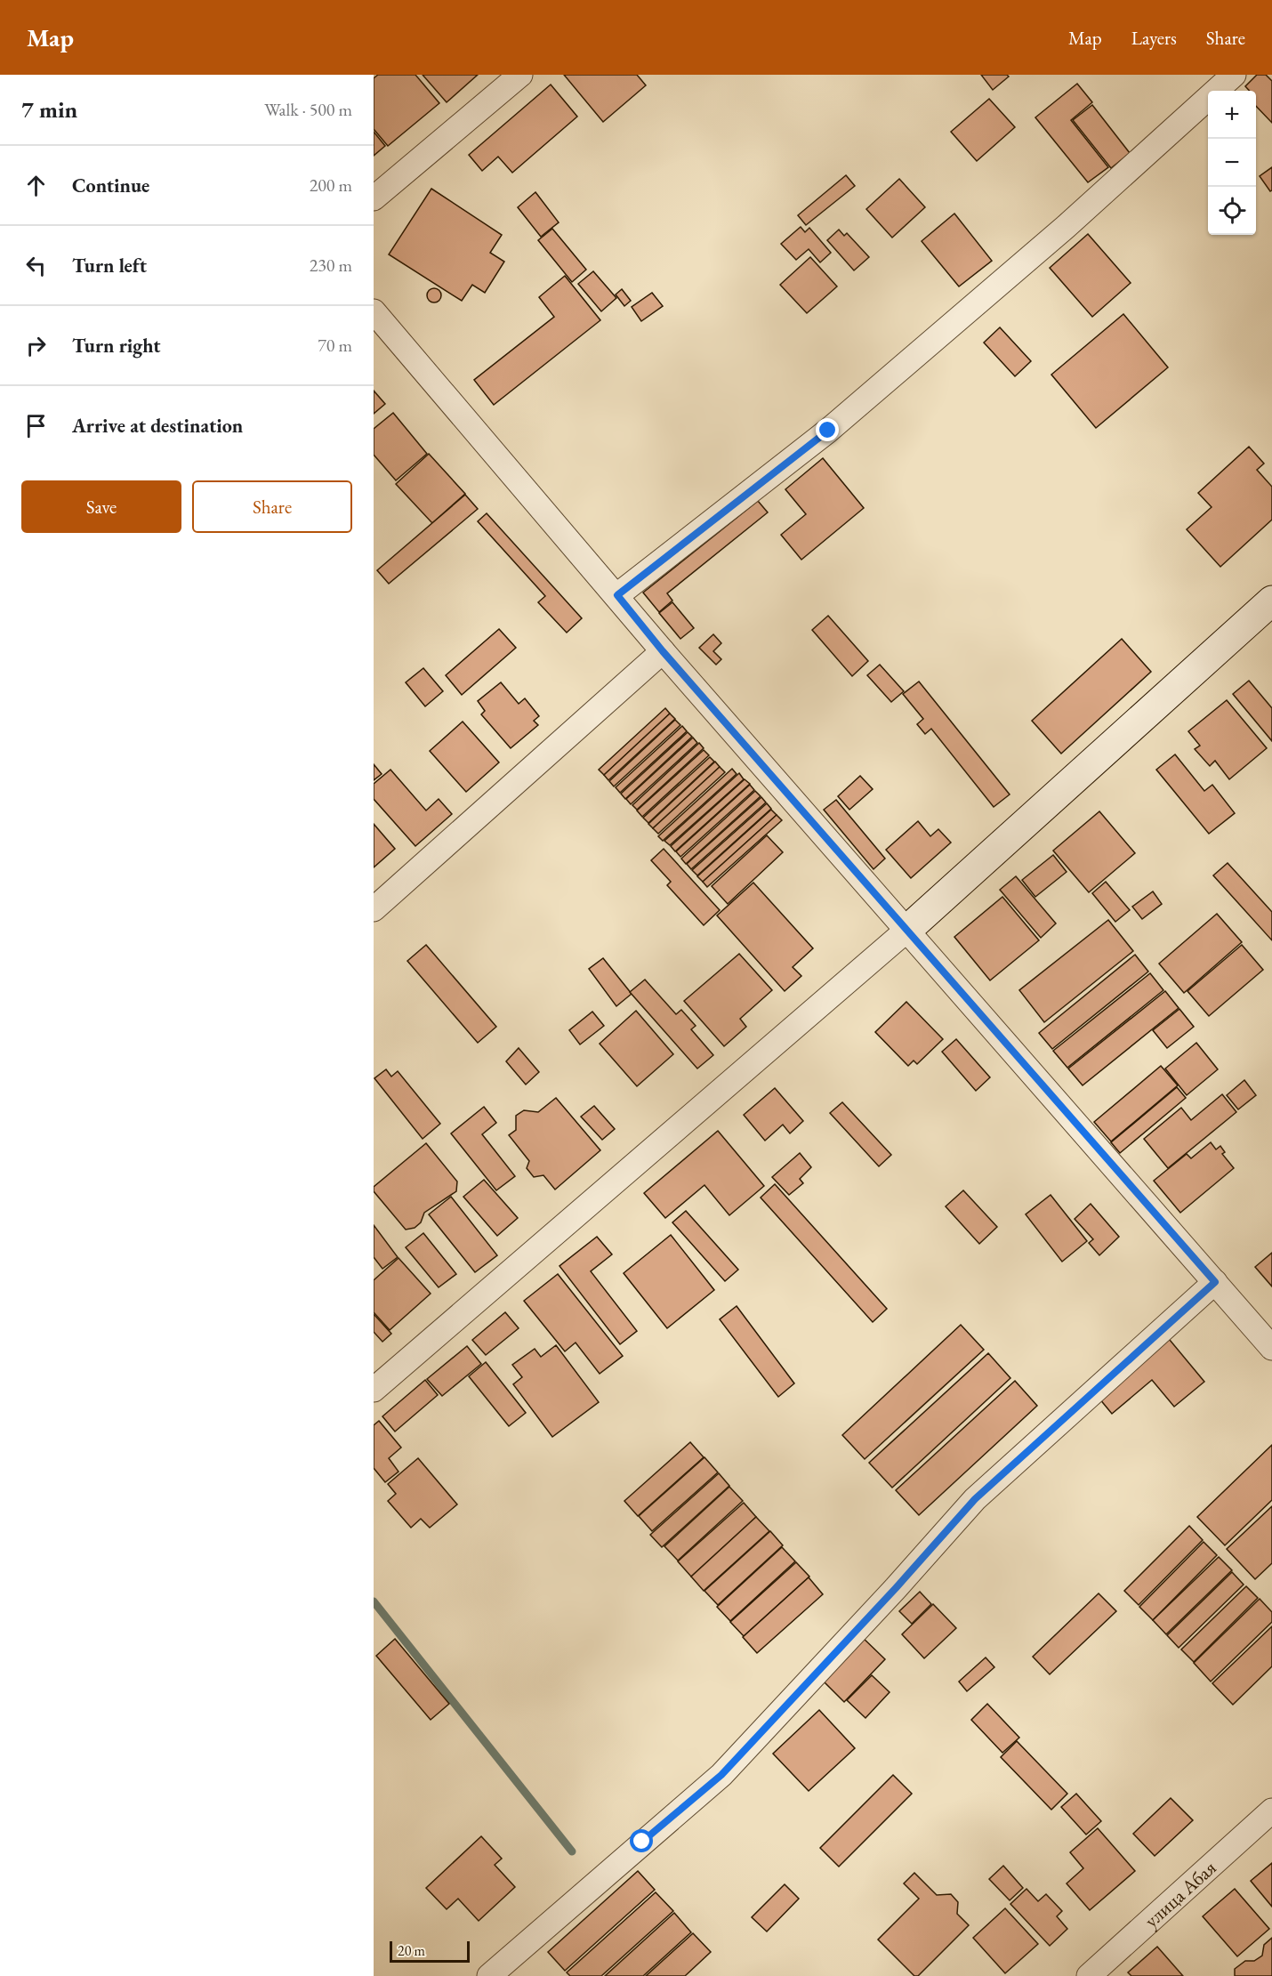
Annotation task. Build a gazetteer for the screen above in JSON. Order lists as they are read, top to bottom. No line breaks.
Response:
{"streets":{"street":["улица Абая"]},"scale_bar":"20 m","page":{"header":"Map","nav":["Map","Layers","Share"],"heading":["7 min","Walk · 500 m"],"map_buttons":["+","−"],"list":[["Continue","200 m"],["Turn left","230 m"],["Turn right","70 m"],"Arrive at destination"],"buttons":["Save","Share"],"scale":"20 m"}}
